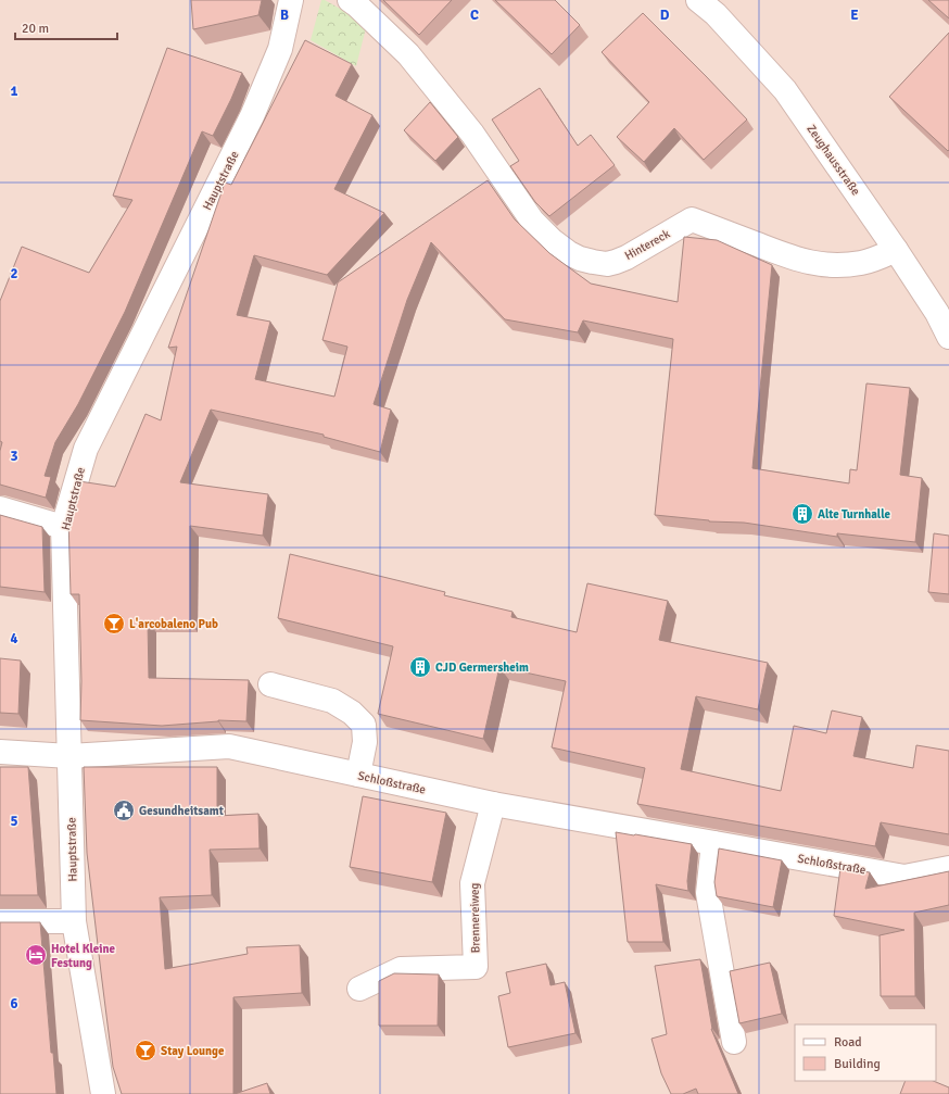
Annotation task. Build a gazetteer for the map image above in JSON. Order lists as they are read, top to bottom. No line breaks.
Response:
{"streets":{"street":["Zeughausstraße","Hauptstraße","Hintereck","Schloßstraße","Brennereiweg"]},"crossings":[["Zeughausstraße","Hintereck"],["Hauptstraße","Schloßstraße"],["Schloßstraße","Brennereiweg"]],"places":{"building":["Alte Turnhalle","CJD Germersheim"],"bar":["L'arcobaleno Pub","Stay Lounge"],"public building":["Gesundheitsamt"],"hotel":["Hotel Kleine Festung"]},"legend":["Road","Building"],"scale_bar":"20 m","grid":{"columns":["B","C","D","E"],"rows":["1","2","3","4","5","6"]}}
